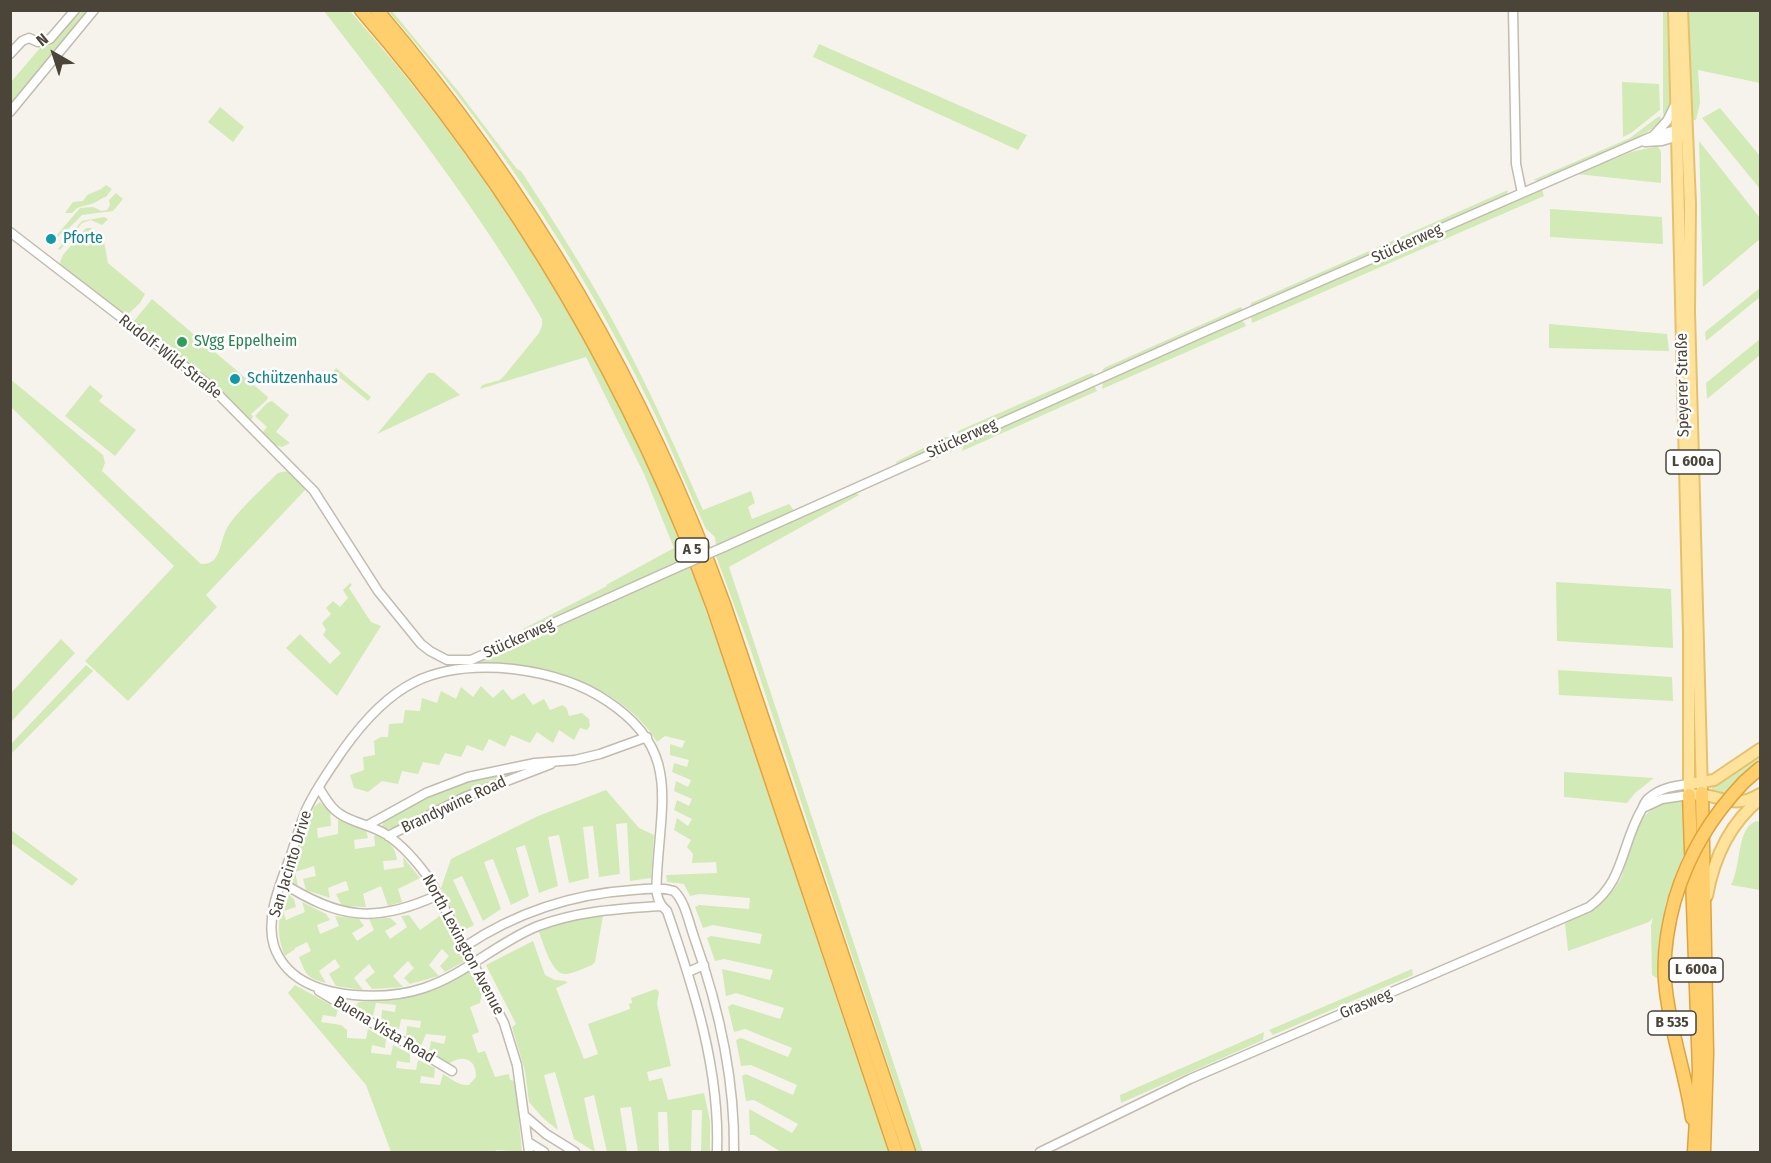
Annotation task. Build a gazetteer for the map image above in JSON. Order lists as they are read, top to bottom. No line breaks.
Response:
{"streets":{"highway":["L 600a","A 5","B 535"],"main road":["Speyerer Straße"],"street":["Stückerweg","Rudolf-Wild-Straße","Brandywine Road","San Jacinto Drive","North Lexington Avenue","Grasweg","Buena Vista Road"]},"crossings":[["Stückerweg","Rudolf-Wild-Straße"],["Stückerweg","Speyerer Straße"],["Speyerer Straße","L 600a"],["Speyerer Straße","Grasweg"],["L 600a","Grasweg"],["L 600a","B 535"],["Brandywine Road","San Jacinto Drive"],["Brandywine Road","North Lexington Avenue"],["San Jacinto Drive","North Lexington Avenue"],["San Jacinto Drive","Buena Vista Road"]],"places":["Pforte","SVgg Eppelheim","Schützenhaus"],"north":"top left"}
